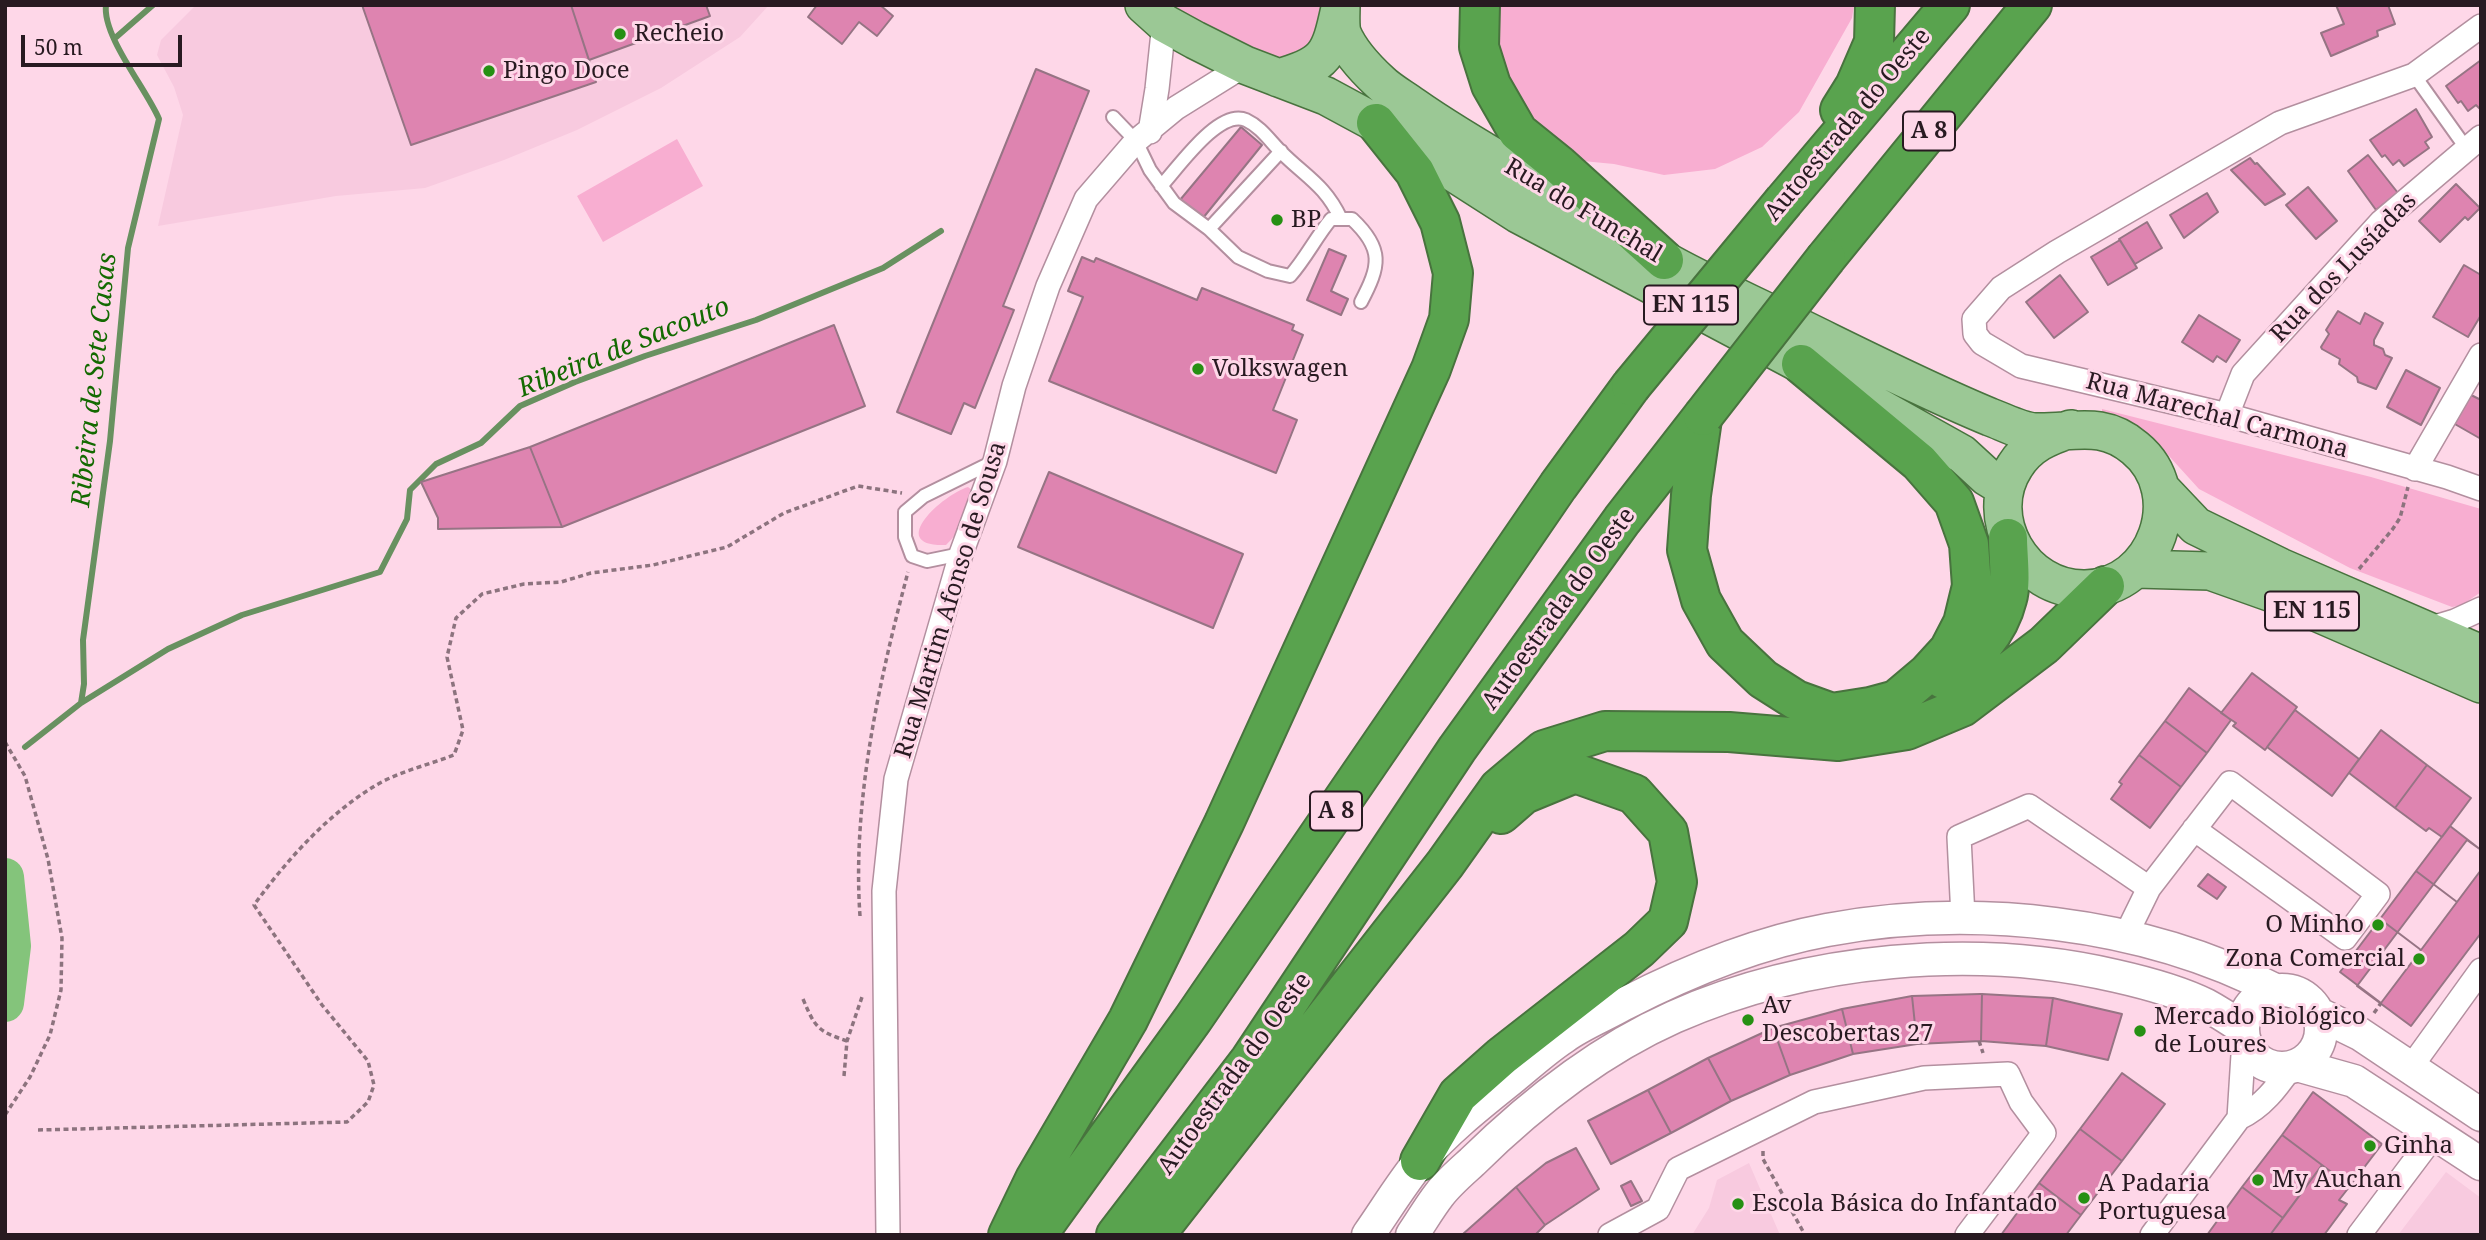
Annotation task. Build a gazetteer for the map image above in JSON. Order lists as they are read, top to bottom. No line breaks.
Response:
{"streets":{"highway":["Autoestrada do Oeste","A 8"],"main road":["Rua do Funchal","EN 115"],"street":["Rua dos Lusíadas","Rua Marechal Carmona","Rua Martim Afonso de Sousa"]},"crossings":[["Rua do Funchal","Rua Martim Afonso de Sousa"],["Rua dos Lusíadas","Rua Marechal Carmona"]],"water":["Ribeira de Sacouto","Ribeira de Sete Casas"],"places":["Recheio","Pingo Doce","BP","Volkswagen","O Minho","Zona Comercial","Av Descobertas 27","Mercado Biológico de Loures","Ginha","My Auchan","A Padaria Portuguesa","Escola Básica do Infantado"],"scale_bar":"50 m"}
